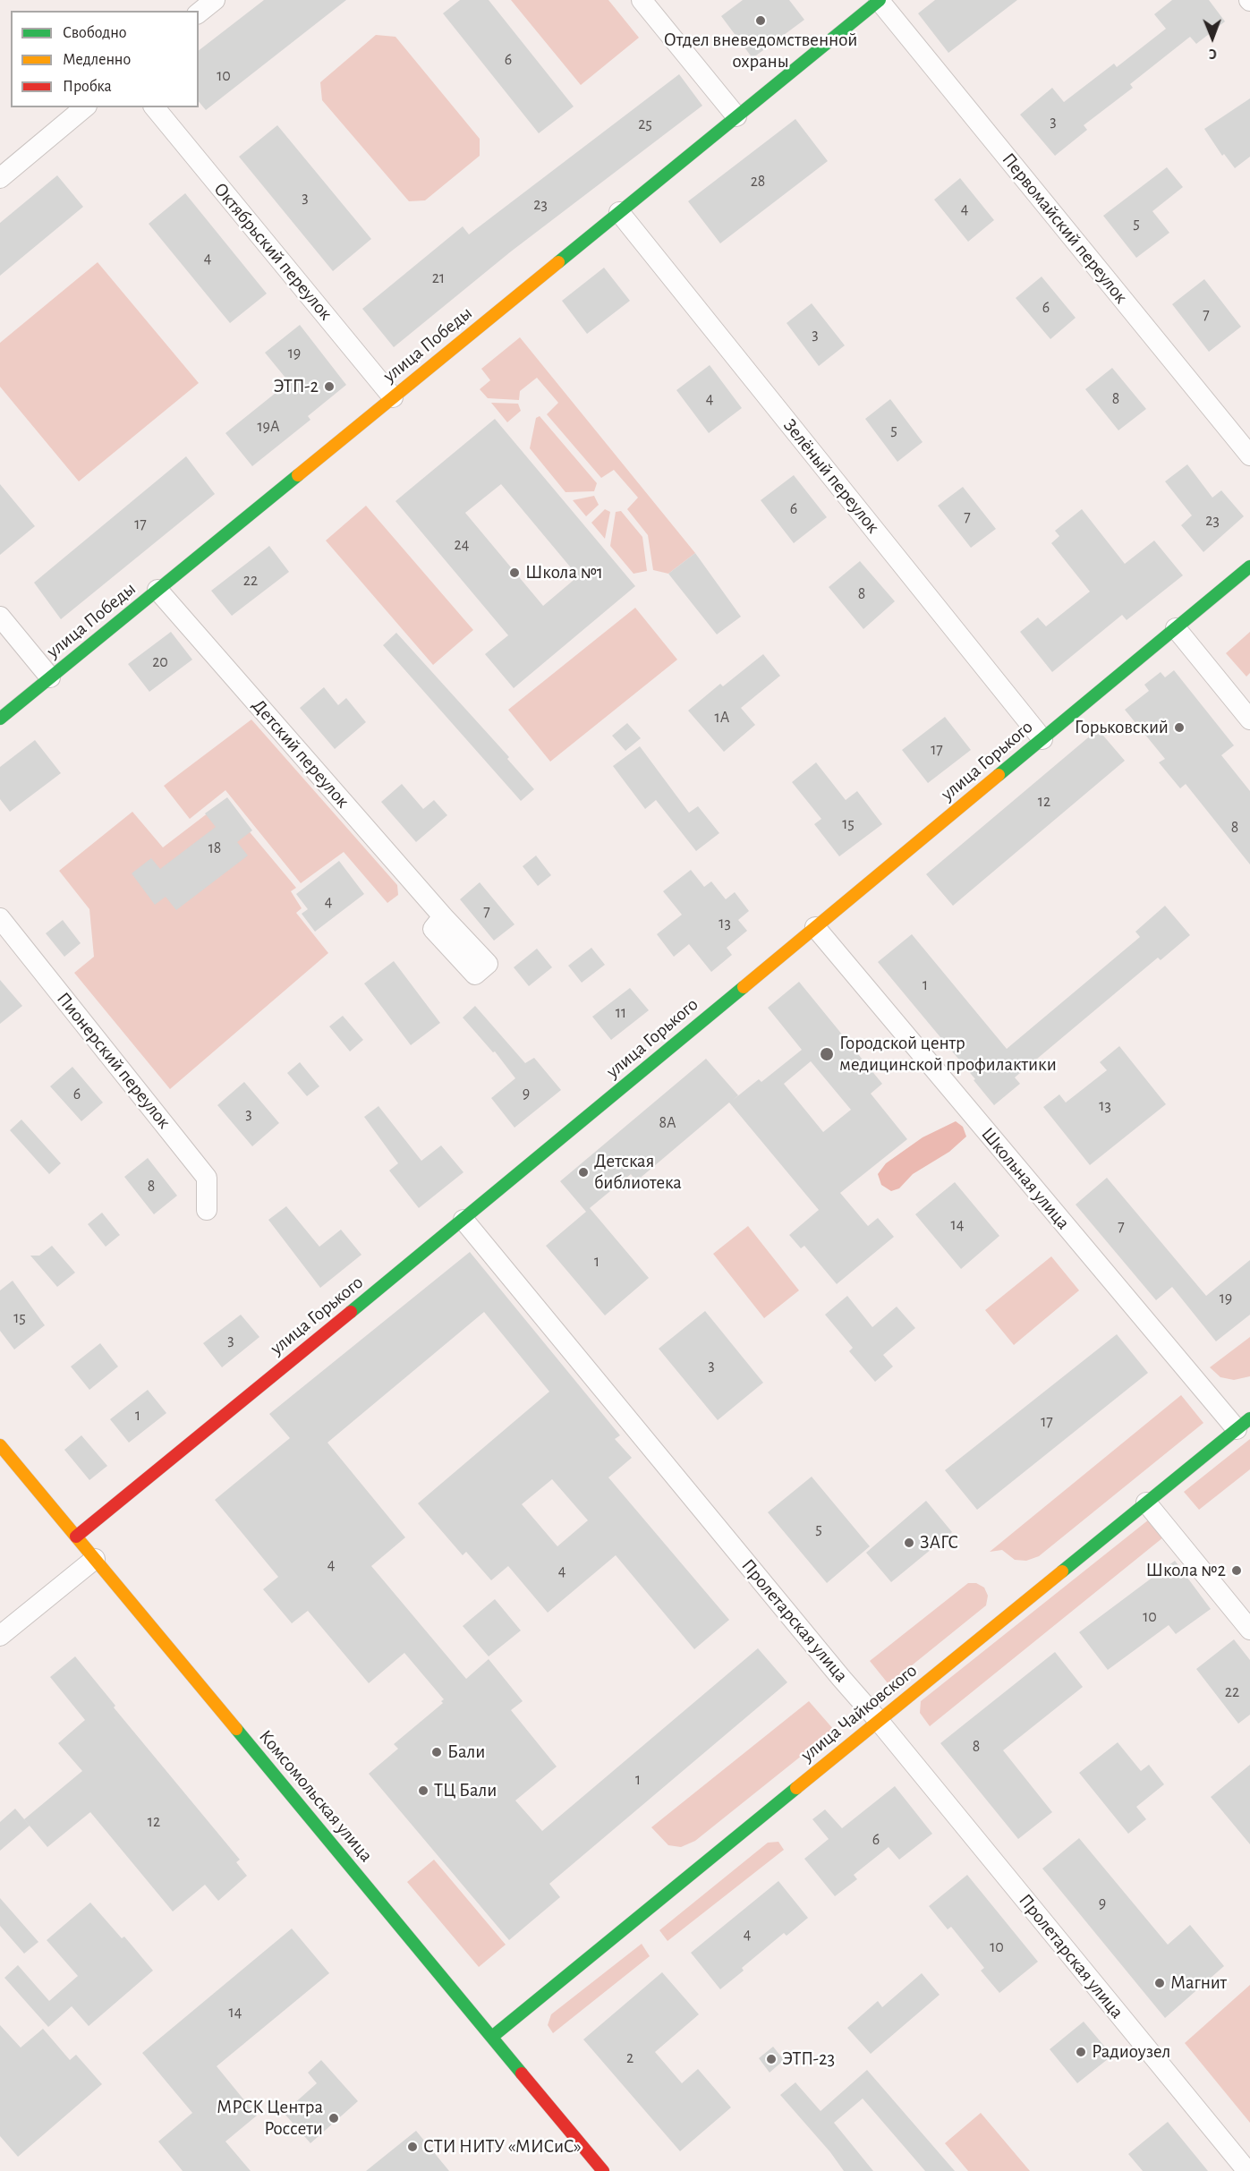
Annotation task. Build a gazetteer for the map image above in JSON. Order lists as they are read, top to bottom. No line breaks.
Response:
{"streets":{"street":["Первомайский переулок","Октябрьский переулок","улица Победы","Зелёный переулок","Детский переулок","улица Горького","Пионерский переулок","Школьная улица","Пролетарская улица","улица Чайковского","Комсомольская улица"]},"crossings":[["Первомайский переулок","улица Победы"],["Октябрьский переулок","улица Победы"],["улица Победы","Зелёный переулок"],["улица Победы","Детский переулок"],["Зелёный переулок","улица Горького"],["улица Горького","Школьная улица"],["улица Горького","Пролетарская улица"],["улица Горького","Комсомольская улица"],["Школьная улица","улица Чайковского"],["Пролетарская улица","улица Чайковского"],["улица Чайковского","Комсомольская улица"]],"places":["Отдел вневедомственной охраны","ЭТП-2","Школа №1","Горьковский","Городской центр медицинской профилактики","Детская библиотека","ЗАГС","Школа №2","Бали","ТЦ Бали","Магнит","Радиоузел","ЭТП-23","МРСК Центра Россети","СТИ НИТУ «МИСиС»"],"house_numbers":["6","10","3","25","28","3","23","4","5","4","21","6","7","3","19","4","8","19А","5","6","7","23","17","24","22","8","20","1А","17","12","15","8","18","4","7","13","1","11","9","6","13","3","8А","8","14","7","1","19","15","3","3","1","17","5","4","4","10","22","8","1","12","6","9","4","10","14","2"],"legend":["Свободно","Медленно","Пробка"],"north":"bottom"}
